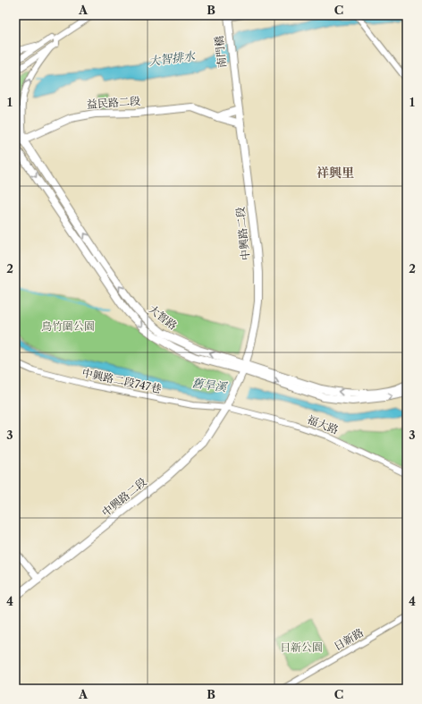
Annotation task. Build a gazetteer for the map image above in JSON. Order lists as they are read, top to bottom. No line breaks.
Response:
{"streets":{"street":["南門橋","益民路二段","中興路二段","大智路","中興路二段747巷","福大路","日新路"]},"crossings":[["南門橋","中興路二段"],["益民路二段","中興路二段"],["益民路二段","大智路"],["中興路二段","大智路"],["中興路二段","中興路二段747巷"],["中興路二段","福大路"],["中興路二段747巷","福大路"]],"districts":["祥興里"],"water":["大智排水","舊旱溪"],"parks":["鳥竹圍公園","日新公園"],"grid":{"columns":["A","B","C"],"rows":["1","2","3","4"]}}
